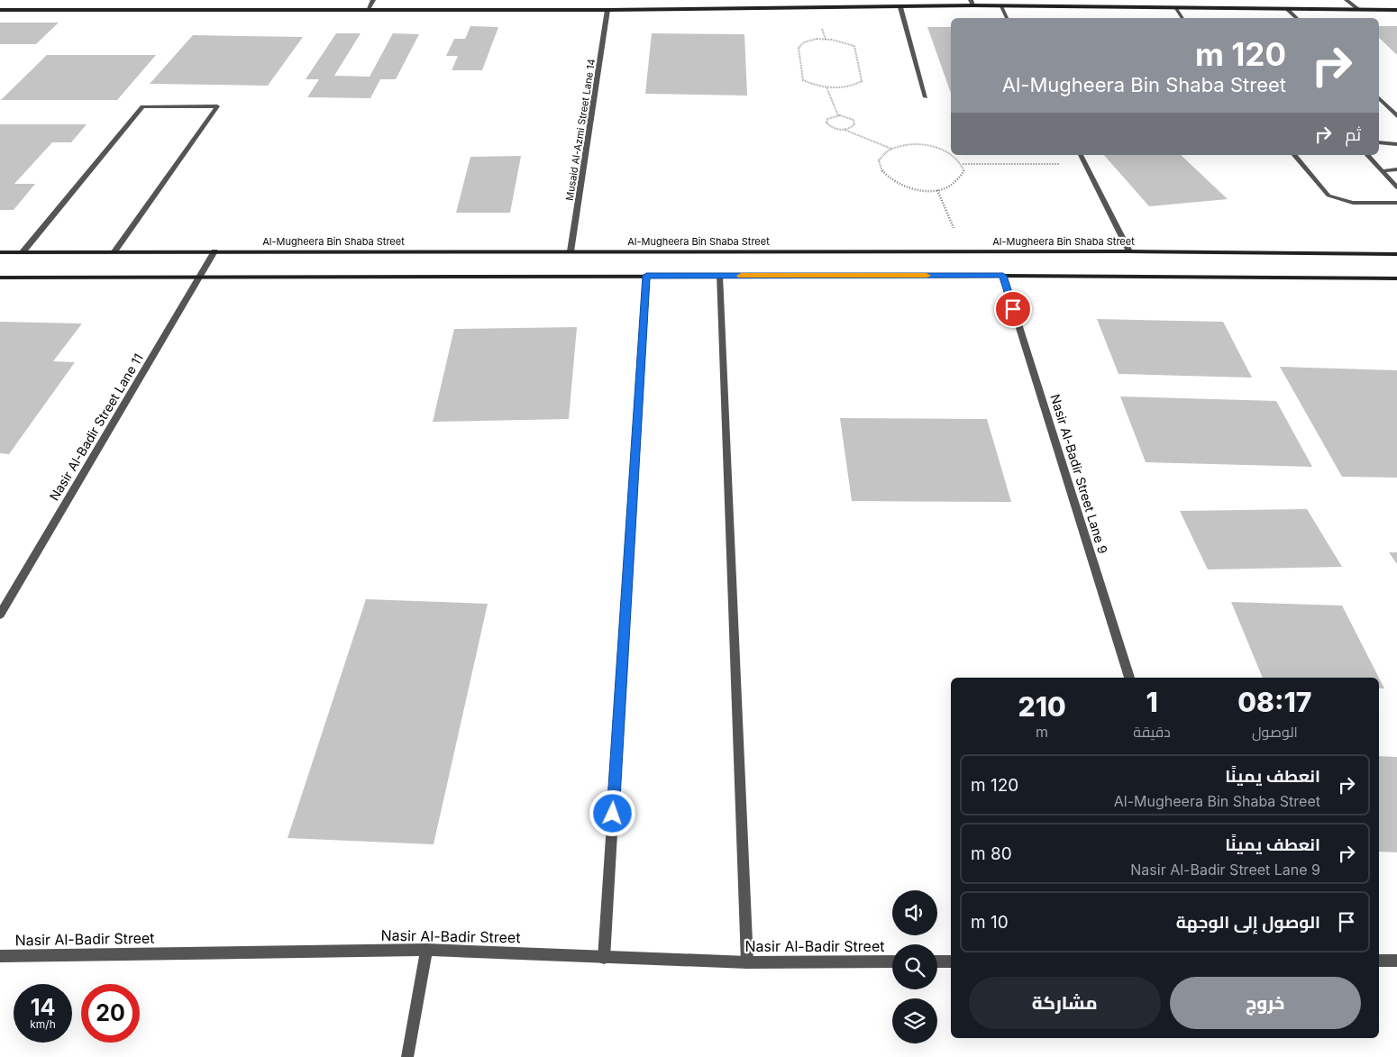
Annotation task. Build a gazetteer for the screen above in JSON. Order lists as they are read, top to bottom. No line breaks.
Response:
{"streets":{"main road":["Al-Mugheera Bin Shaba Street"],"street":["Musaid Al-Azmi Street Lane 14","Nasir Al-Badir Street Lane 11","Nasir Al-Badir Street Lane 9","Nasir Al-Badir Street"]},"crossings":[["Musaid Al-Azmi Street Lane 14","Al-Mugheera Bin Shaba Street"],["Al-Mugheera Bin Shaba Street","Nasir Al-Badir Street Lane 11"]],"page":{"turn":["120 m","Al-Mugheera Bin Shaba Street"],"then":"ثم","eta":["08:17","الوصول","1","دقيقة","210","m"],"list":[{"name":"انعطف يمينًا","note":"Al-Mugheera Bin Shaba Street","value":"120 m"},{"name":"انعطف يمينًا","note":"Nasir Al-Badir Street Lane 9","value":"80 m"},{"name":"الوصول إلى الوجهة","value":"10 m"}],"buttons":["خروج","مشاركة"],"speed":"14 km/h","limit":"20"}}
